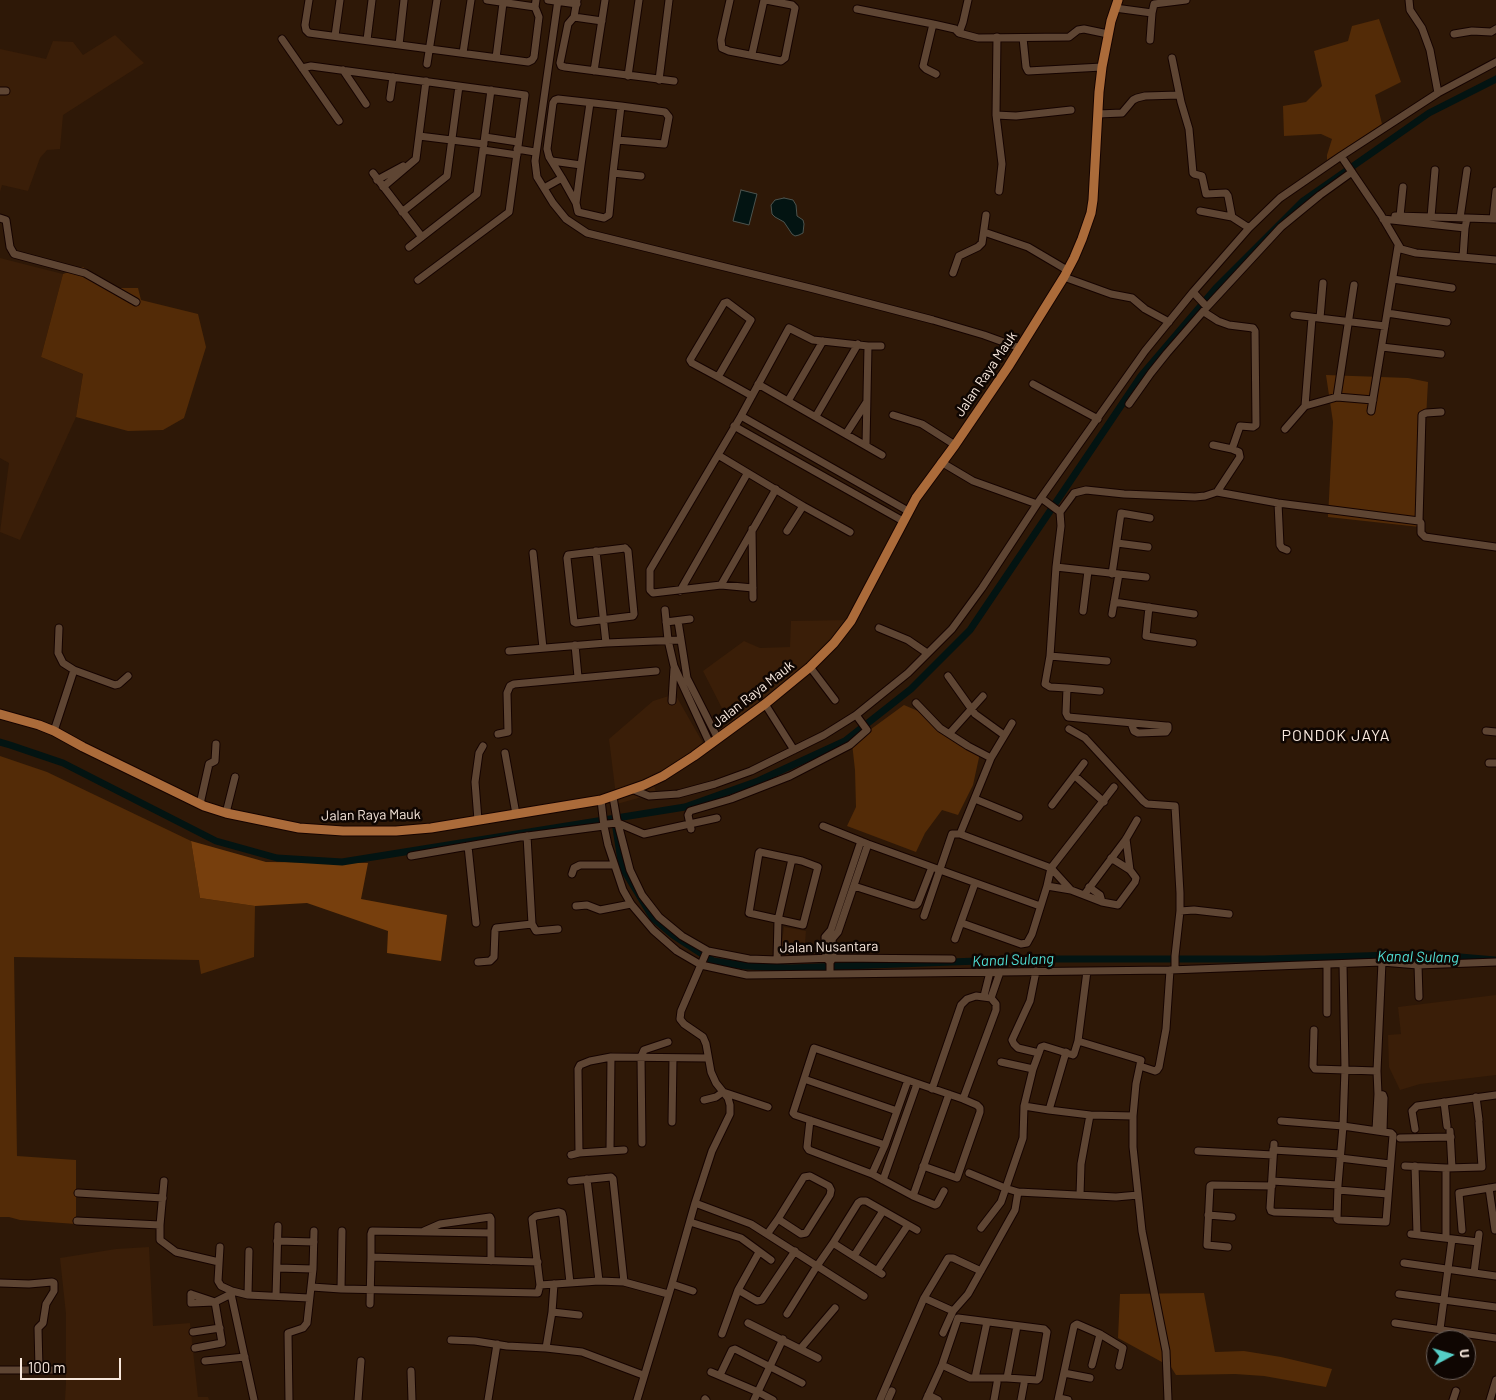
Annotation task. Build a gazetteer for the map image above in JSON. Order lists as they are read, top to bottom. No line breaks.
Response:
{"streets":{"main road":["Jalan Raya Mauk"],"street":["Jalan Nusantara"]},"crossings":[["Jalan Raya Mauk","Jalan Nusantara"]],"districts":["PONDOK JAYA"],"water":["Kanal Sulang"],"scale_bar":"100 m","north":"right"}
